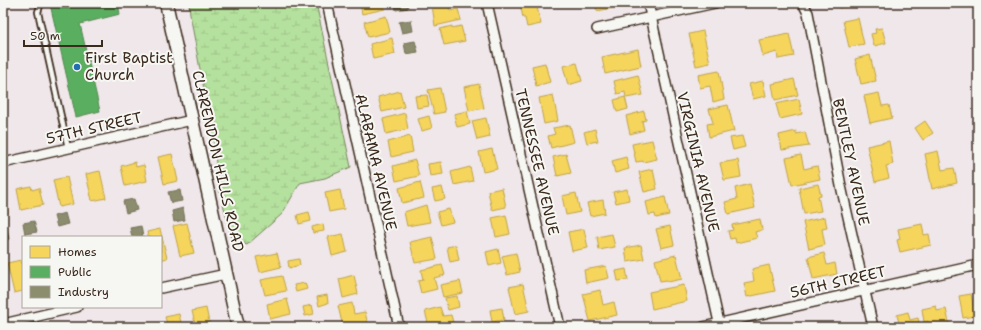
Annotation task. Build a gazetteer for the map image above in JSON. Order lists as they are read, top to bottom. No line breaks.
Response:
{"streets":{"street":["57TH STREET","CLARENDON HILLS ROAD","ALABAMA AVENUE","TENNESSEE AVENUE","VIRGINIA AVENUE","BENTLEY AVENUE","56TH STREET"]},"crossings":[["57TH STREET","CLARENDON HILLS ROAD"],["VIRGINIA AVENUE","56TH STREET"],["BENTLEY AVENUE","56TH STREET"]],"places":["First Baptist Church"],"legend":["Homes","Public","Industry"],"scale_bar":"50 m"}
